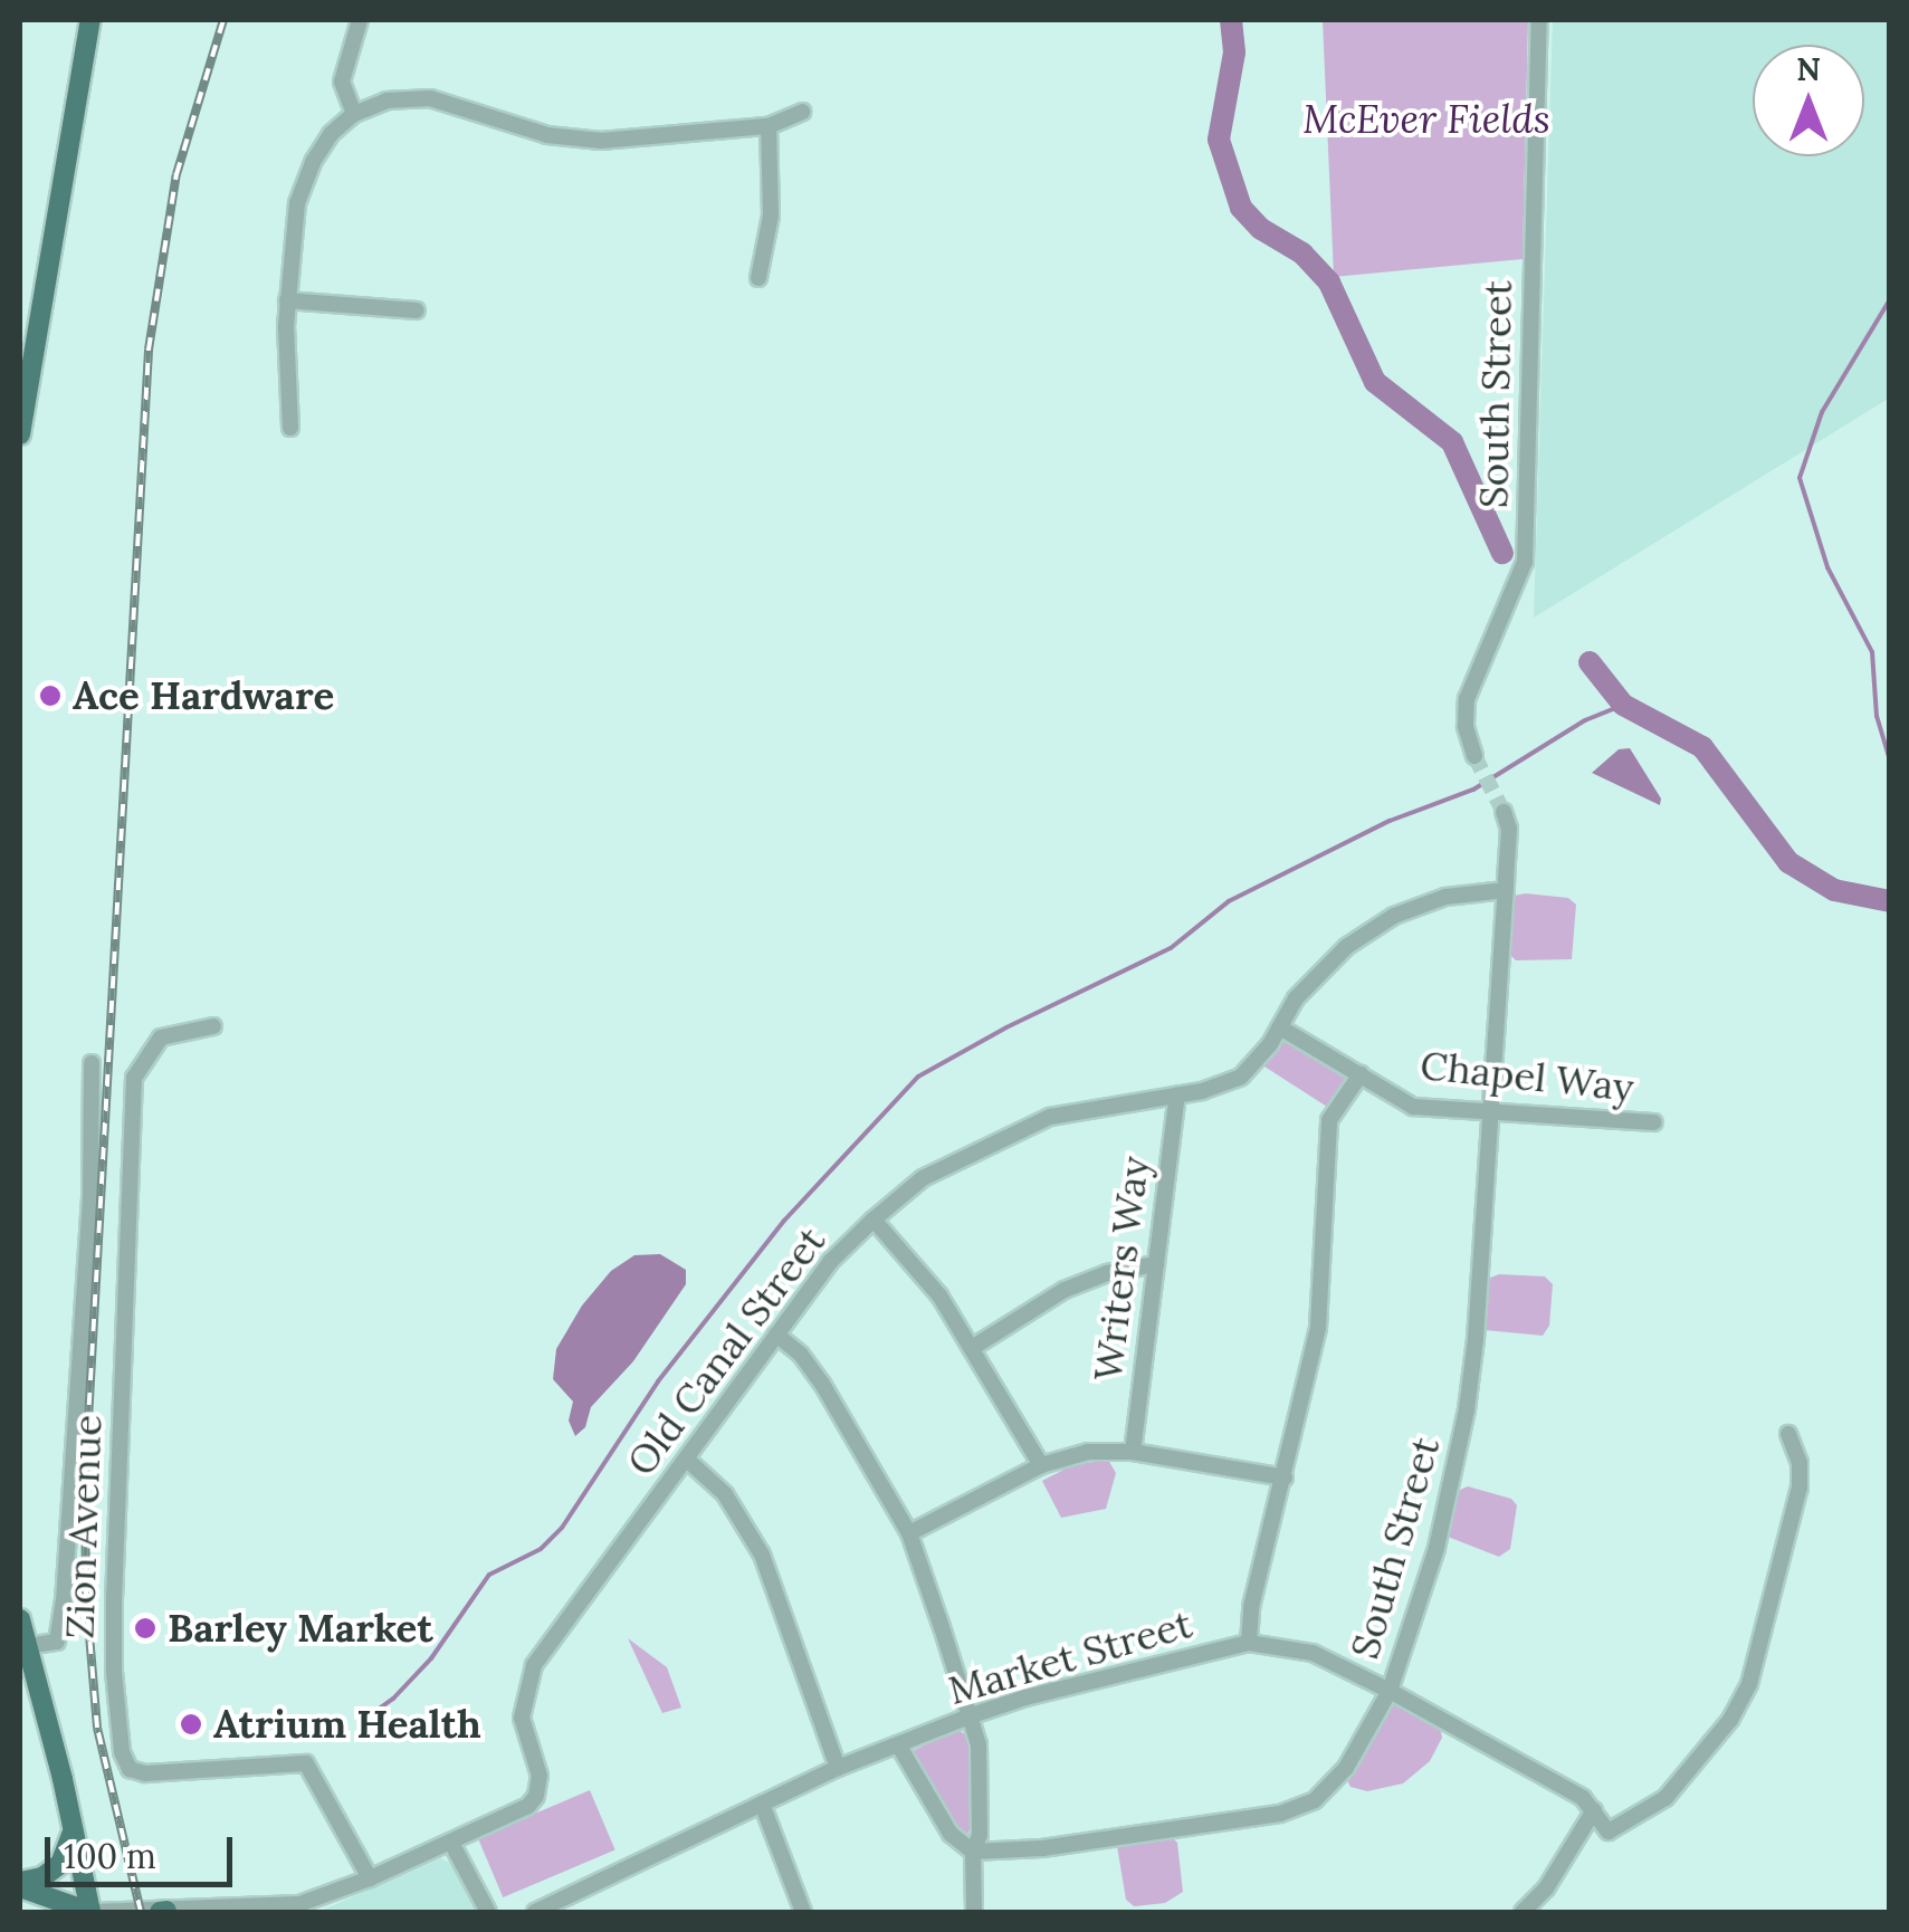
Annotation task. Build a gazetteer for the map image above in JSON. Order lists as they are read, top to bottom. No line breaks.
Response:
{"streets":{"street":["South Street","Chapel Way","Writers Way","Old Canal Street","Zion Avenue","Market Street"]},"crossings":[["South Street","Chapel Way"],["South Street","Old Canal Street"],["South Street","Market Street"],["Chapel Way","Old Canal Street"],["Writers Way","Old Canal Street"]],"parks":["McEver Fields"],"places":["Ace Hardware","Barley Market","Atrium Health"],"scale_bar":"100 m","north":"top"}
